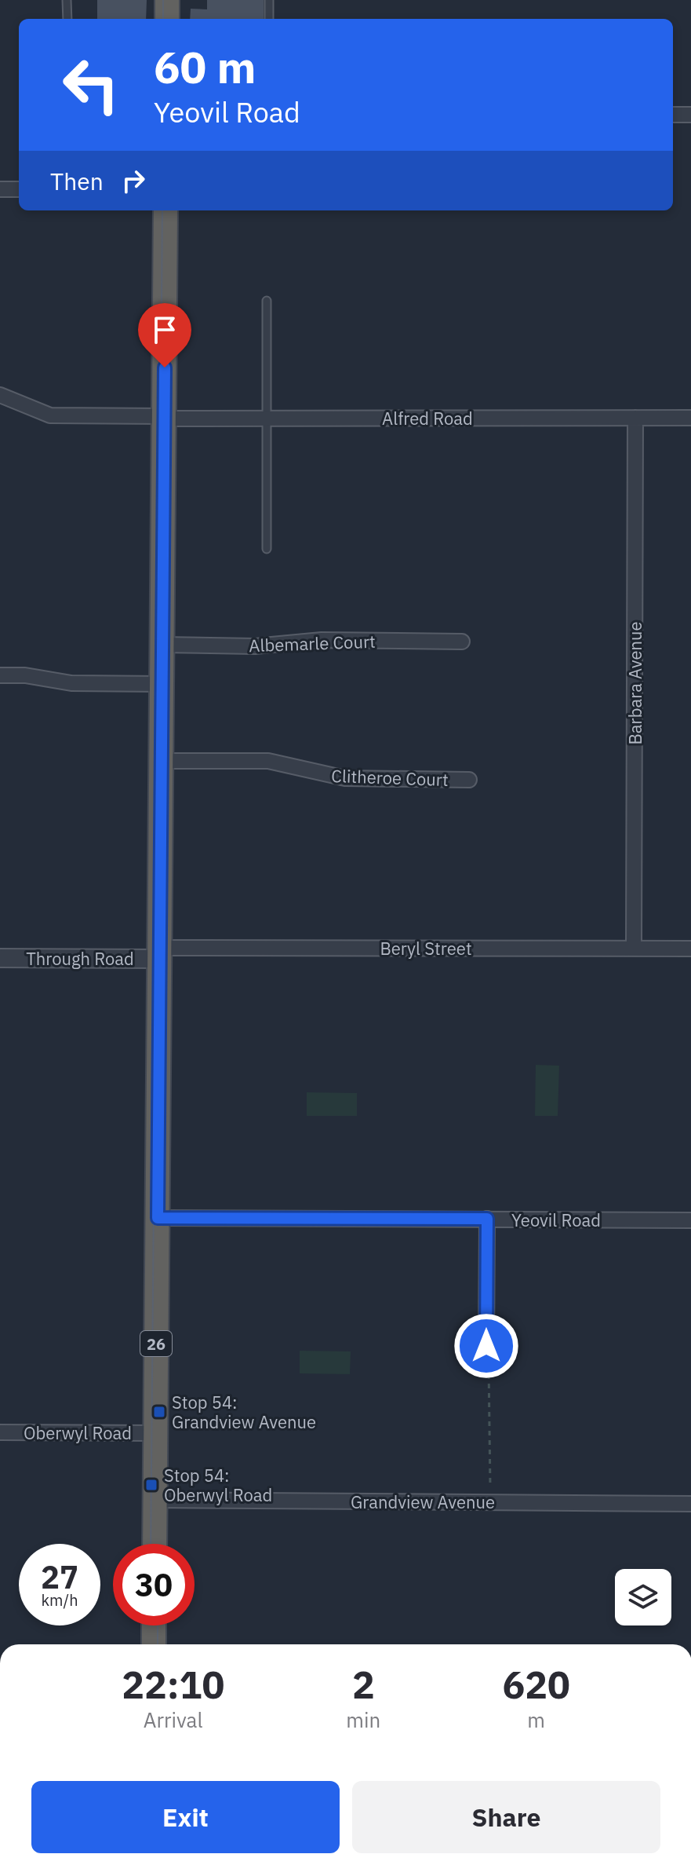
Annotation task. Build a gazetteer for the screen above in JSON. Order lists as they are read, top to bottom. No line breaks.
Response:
{"streets":{"highway":["26"],"street":["Alfred Road","Albemarle Court","Barbara Avenue","Clitheroe Court","Beryl Street","Through Road","Yeovil Road","Oberwyl Road","Grandview Avenue"]},"crossings":[["Alfred Road","Barbara Avenue"],["Alfred Road","26"],["Albemarle Court","26"],["Barbara Avenue","Beryl Street"],["Clitheroe Court","26"],["Beryl Street","Through Road"],["Beryl Street","26"],["Through Road","26"],["Yeovil Road","26"],["26","Oberwyl Road"],["26","Grandview Avenue"]],"places":{"transit":["Stop 54: Grandview Avenue","Stop 54: Oberwyl Road"]},"page":{"turn":["60 m","Yeovil Road"],"then":"Then","speed":"27 km/h","limit":"30","eta":["22:10","Arrival","2","min","620","m"],"buttons":["Exit","Share"]}}
